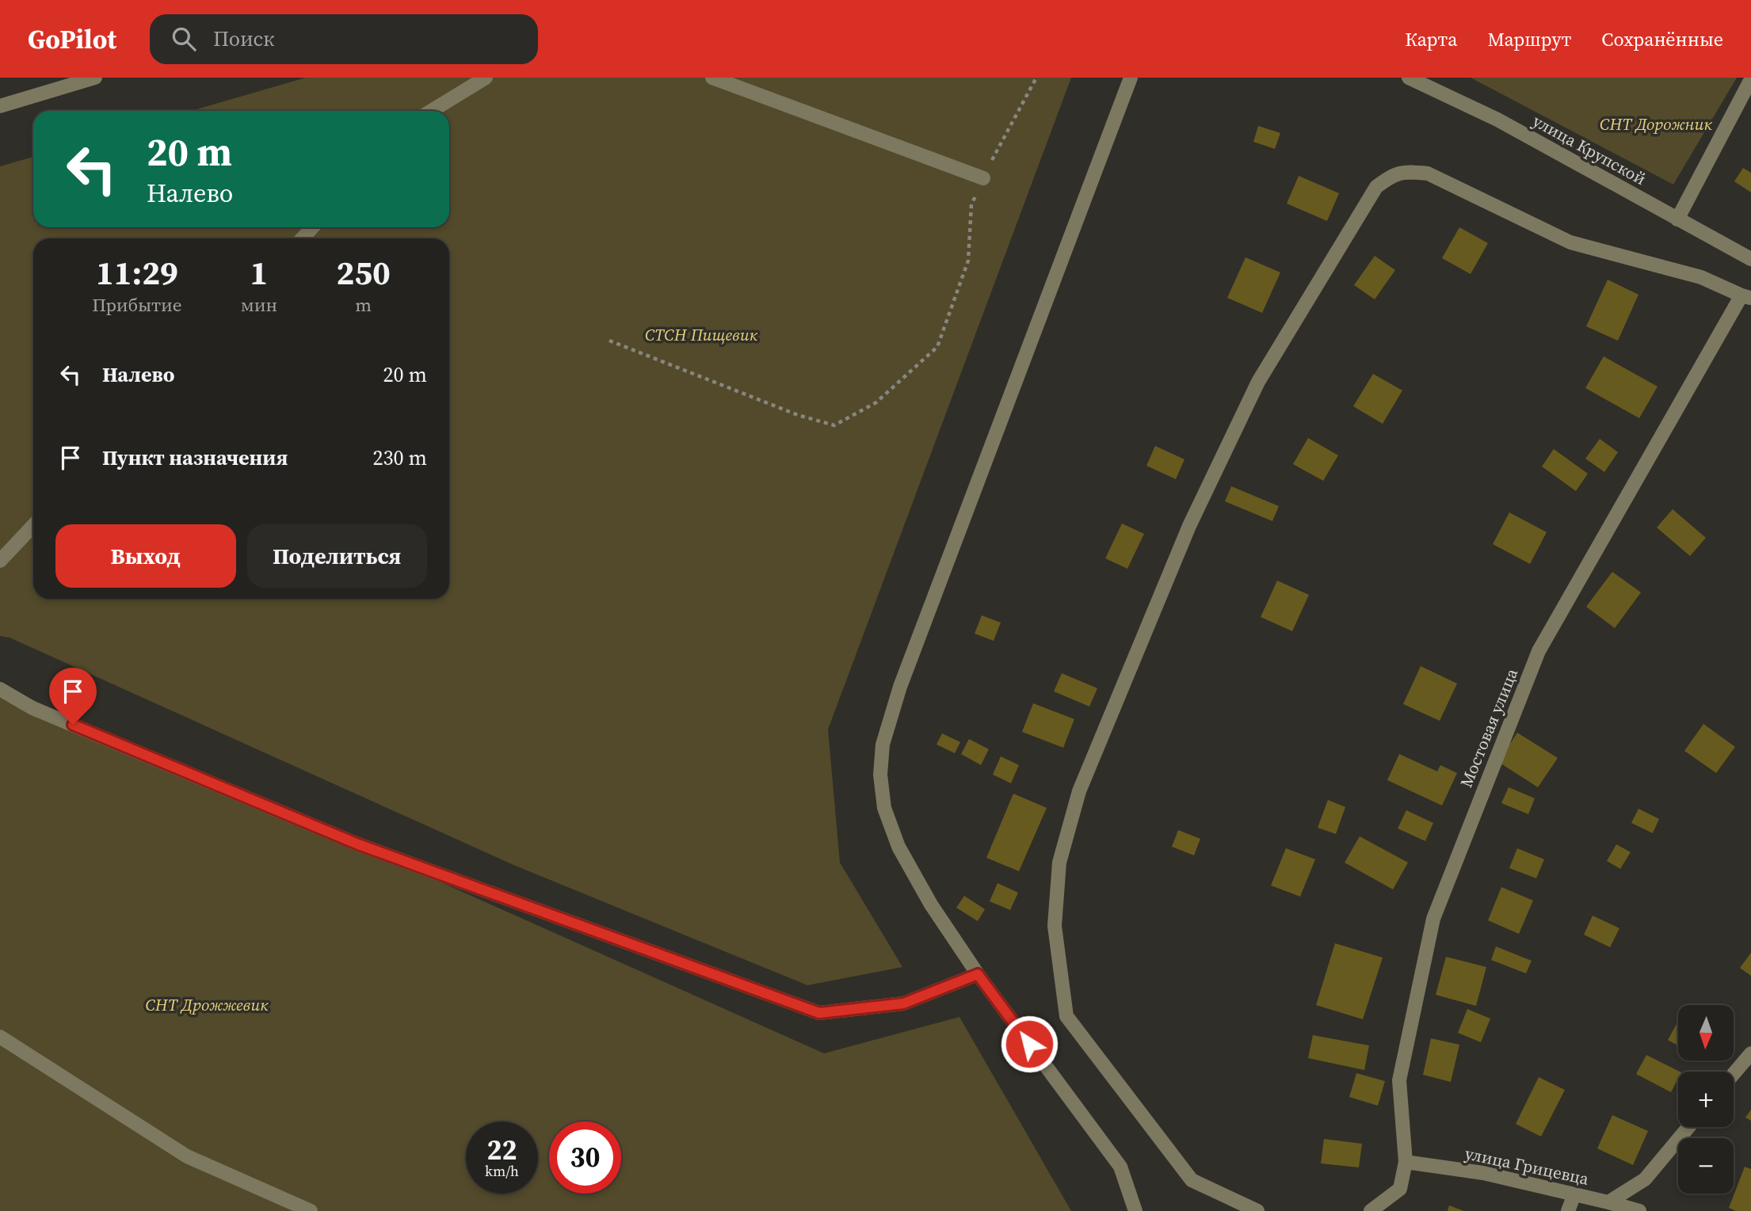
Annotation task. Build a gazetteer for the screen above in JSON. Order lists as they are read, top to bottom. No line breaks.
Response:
{"streets":{"street":["улица Крупской","Мостовая улица","улица Грицевца"]},"crossings":[["Мостовая улица","улица Грицевца"]],"parks":["СНТ Дорожник","СТСН Пищевик","СНТ Дрожжевик"],"north":"bottom","page":{"header":"GoPilot","search":"Поиск","nav":["Карта","Маршрут","Сохранённые"],"turn":["20 m","Налево"],"eta":["11:29","Прибытие","1","мин","250","m"],"list":[{"name":"Налево","value":"20 m"},{"name":"Пункт назначения","value":"230 m"}],"buttons":["Выход","Поделиться"],"map_buttons":["+","−"],"speed":"22 km/h","limit":"30"}}
